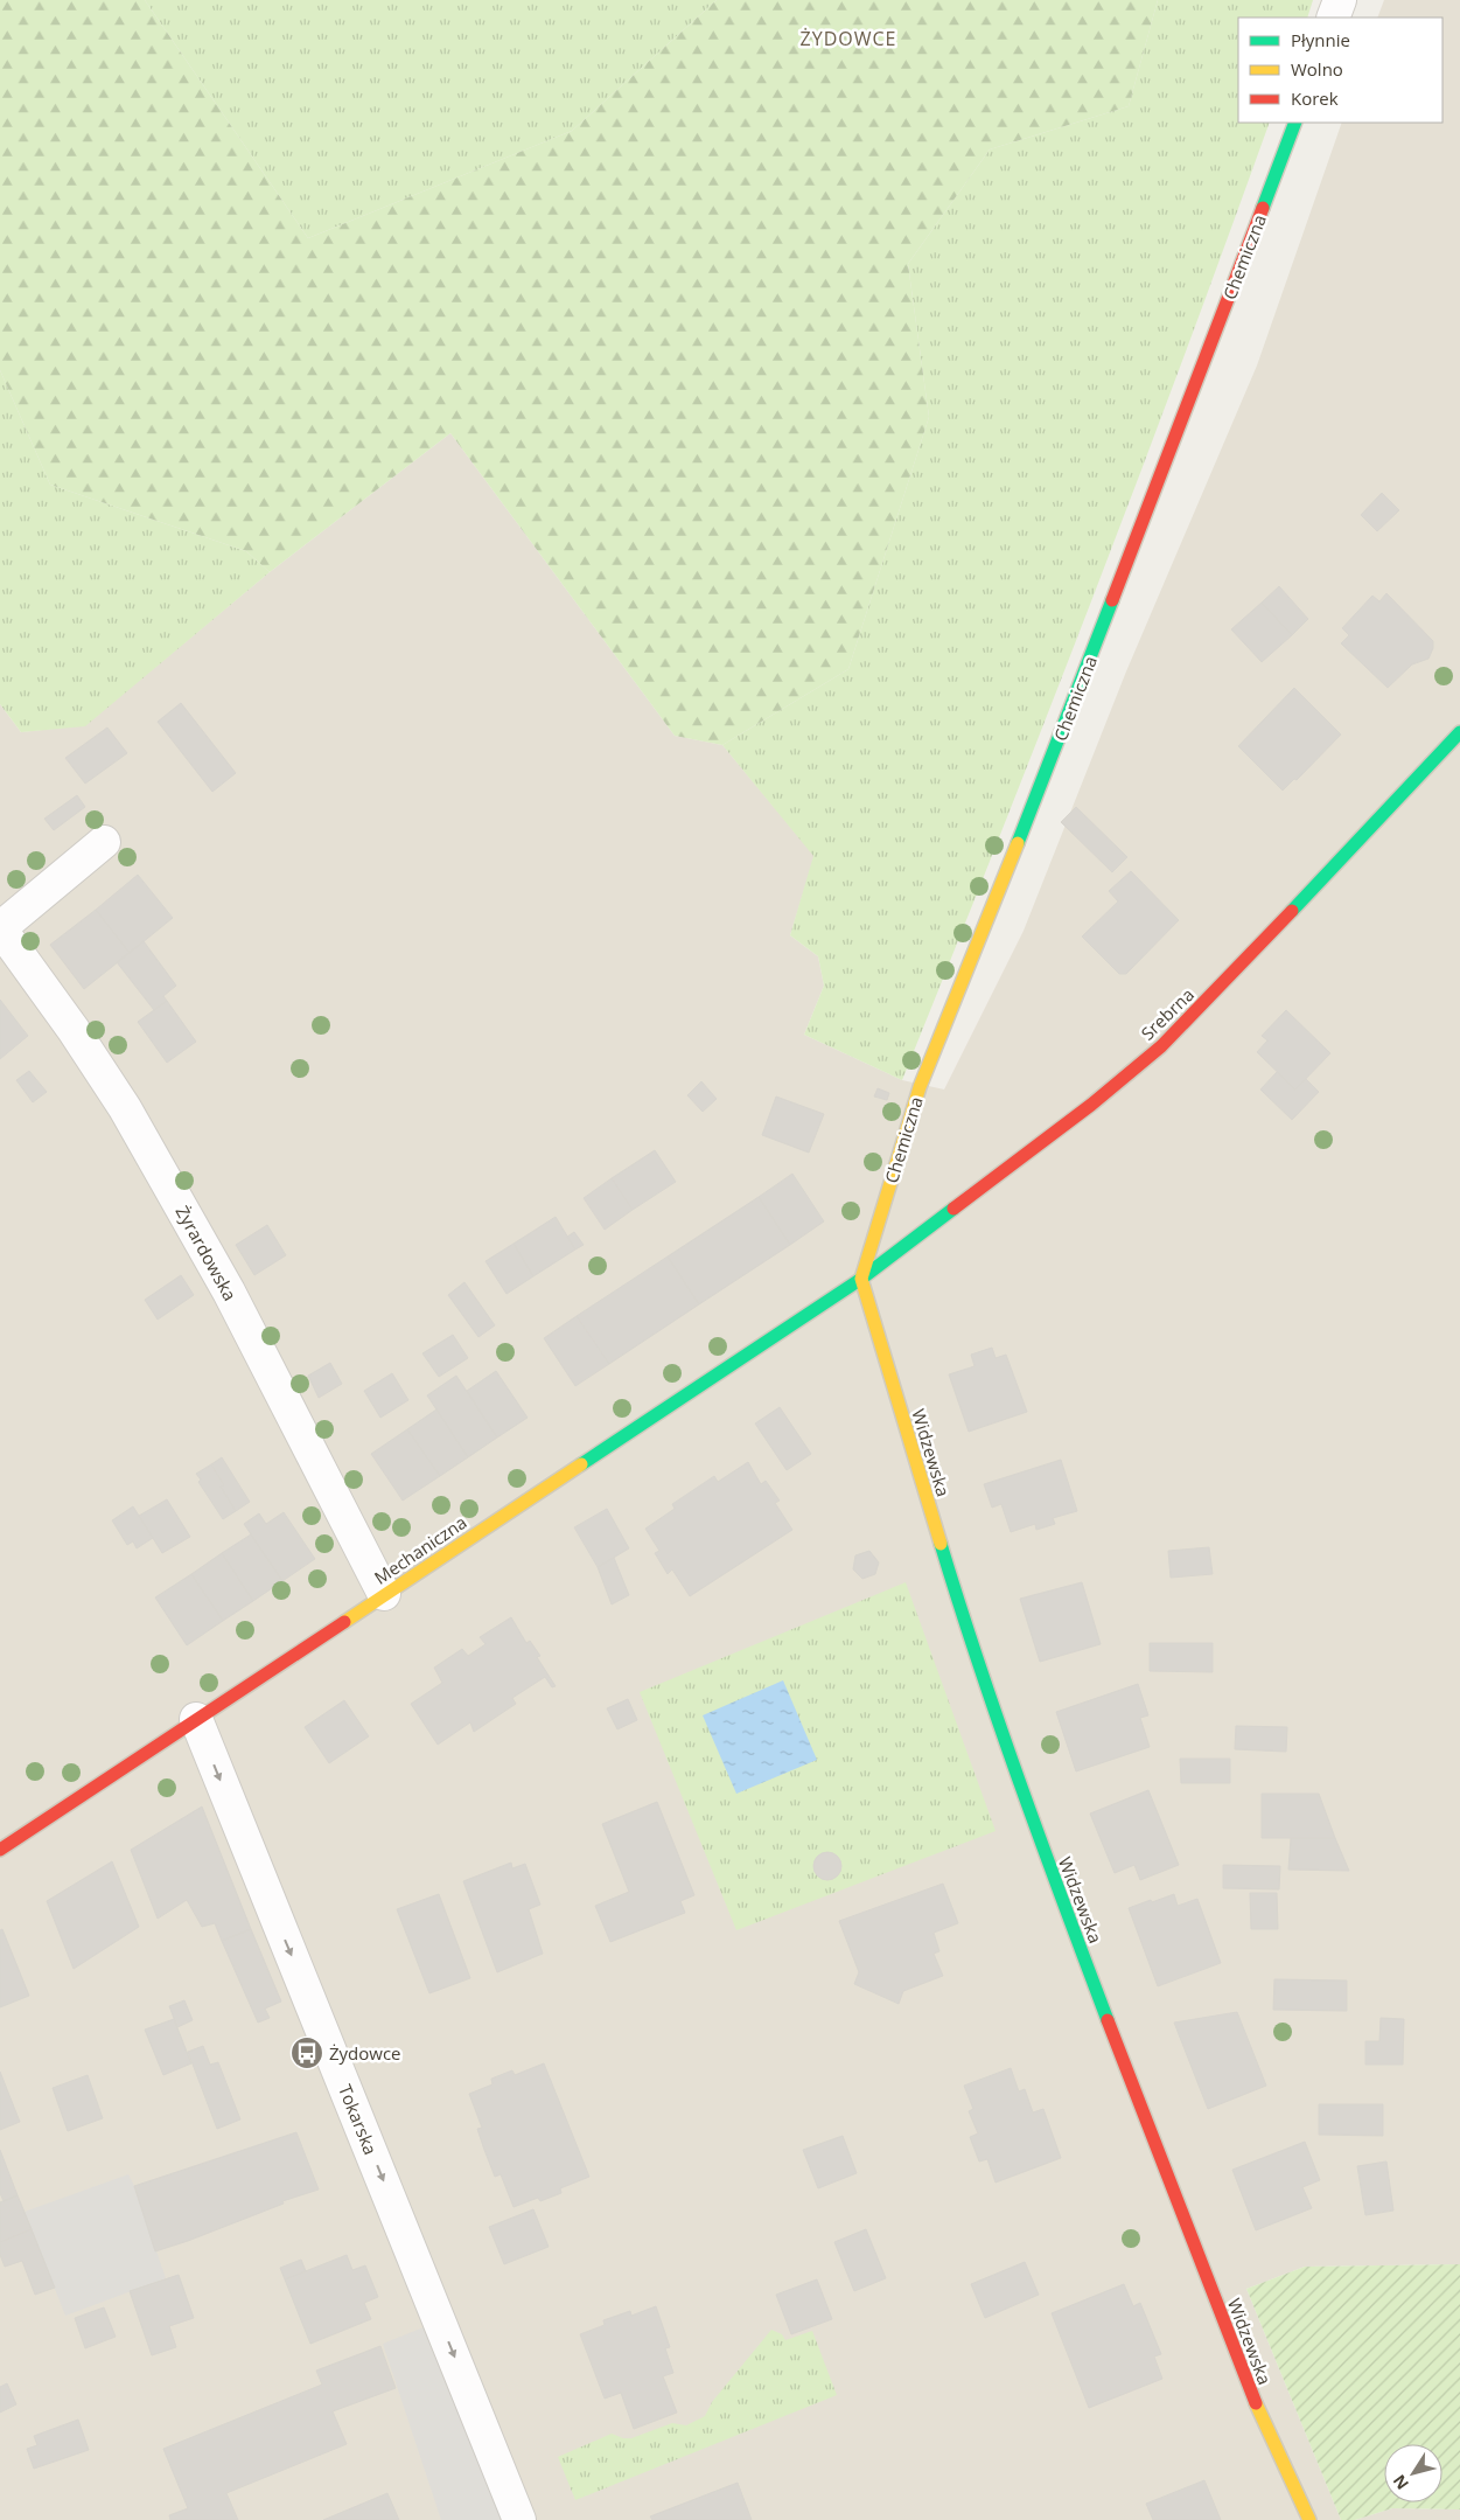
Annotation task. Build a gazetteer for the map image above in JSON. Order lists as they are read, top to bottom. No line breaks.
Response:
{"streets":{"street":["Chemiczna","Srebrna","Żyrardowska","Widzewska","Mechaniczna","Tokarska"]},"crossings":[["Chemiczna","Srebrna"],["Chemiczna","Widzewska"],["Chemiczna","Mechaniczna"],["Srebrna","Widzewska"],["Srebrna","Mechaniczna"],["Żyrardowska","Mechaniczna"],["Widzewska","Mechaniczna"],["Mechaniczna","Tokarska"]],"one_way":["Tokarska"],"districts":["ŻYDOWCE"],"places":{"bus stop":["Żydowce"]},"legend":["Płynnie","Wolno","Korek"],"north":"bottom left"}
